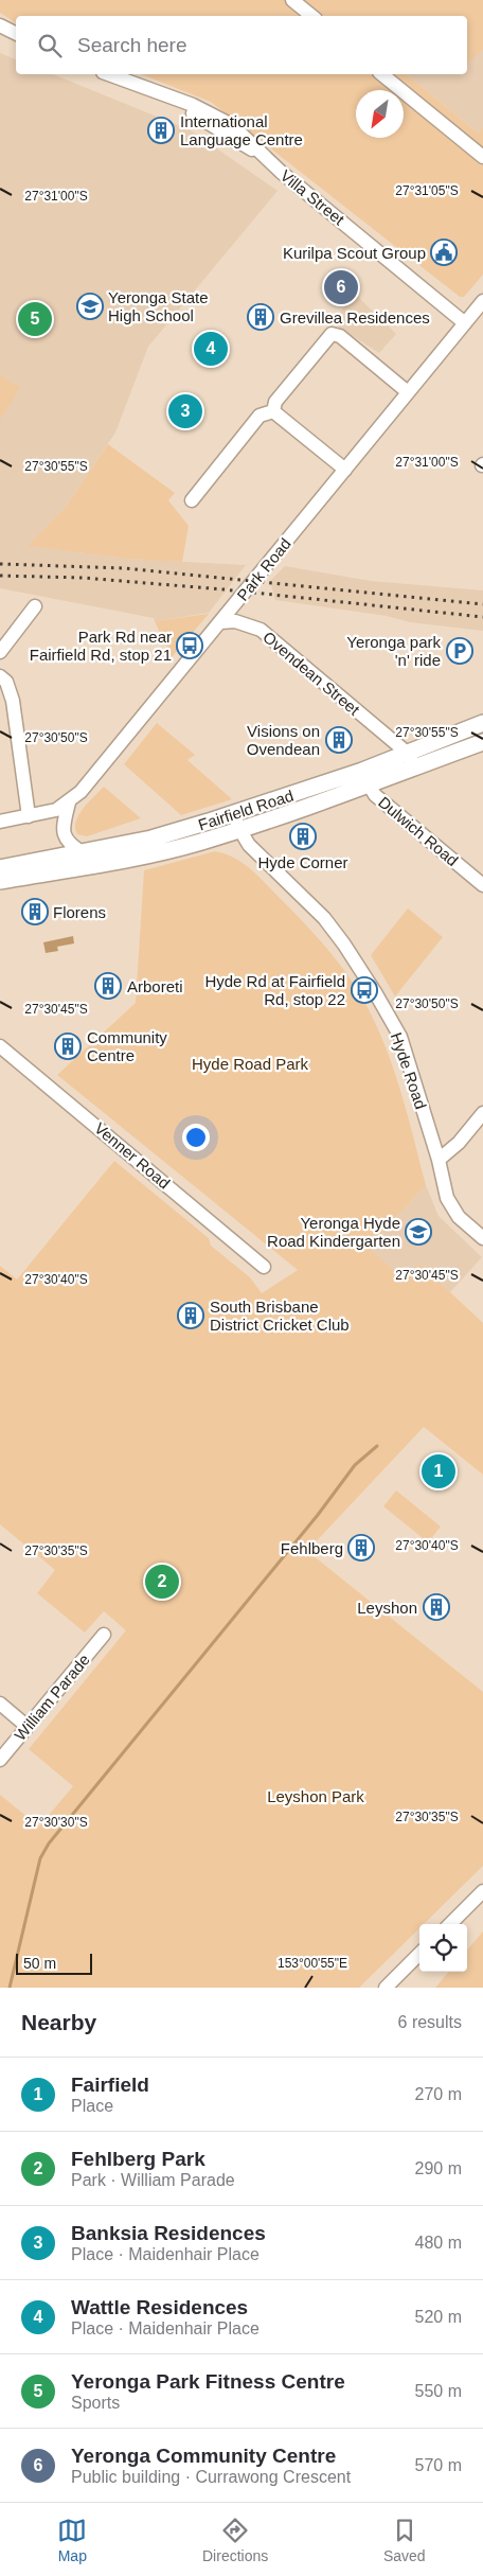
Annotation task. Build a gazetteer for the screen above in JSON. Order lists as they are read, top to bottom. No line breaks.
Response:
{"streets":{"main road":["Fairfield Road"],"street":["Villa Street","Park Road","Ovendean Street","Dulwich Road","Hyde Road","Venner Road","William Parade"]},"crossings":[["Villa Street","Park Road"],["Park Road","Ovendean Street"],["Ovendean Street","Fairfield Road"],["Fairfield Road","Dulwich Road"],["Fairfield Road","Hyde Road"]],"parks":["Hyde Road Park","Leyshon Park"],"places":{"building":["International Language Centre","Grevillea Residences","Visions on Ovendean","Hyde Corner","Florens","Arboreti","Community Centre","South Brisbane District Cricket Club","Fehlberg","Leyshon"],"public building":["Kurilpa Scout Group"],"school or university":["Yeronga State High School","Yeronga Hyde Road Kindergarten"],"bus stop":["Park Rd near Fairfield Rd, stop 21","Hyde Rd at Fairfield Rd, stop 22"],"parking":["Yeronga park 'n' ride"]},"scale_bar":"50 m","north":"bottom left","page":{"search":"Search here","pins":["6","5","4","3","1","2"],"scale":"50 m","heading":["Nearby","6 results"],"list":[{"mark":"1","name":"Fairfield","note":"Place","value":"270 m"},{"mark":"2","name":"Fehlberg Park","note":"Park · William Parade","value":"290 m"},{"mark":"3","name":"Banksia Residences","note":"Place · Maidenhair Place","value":"480 m"},{"mark":"4","name":"Wattle Residences","note":"Place · Maidenhair Place","value":"520 m"},{"mark":"5","name":"Yeronga Park Fitness Centre","note":"Sports","value":"550 m"},{"mark":"6","name":"Yeronga Community Centre","note":"Public building · Currawong Crescent","value":"570 m"}],"nav":["Map","Directions","Saved"]},"coordinates":["27°31'05\"S","27°31'00\"S","27°30'55\"S","27°30'50\"S","27°30'45\"S","27°30'40\"S","27°30'35\"S","27°30'30\"S","153°00'55\"E"]}
